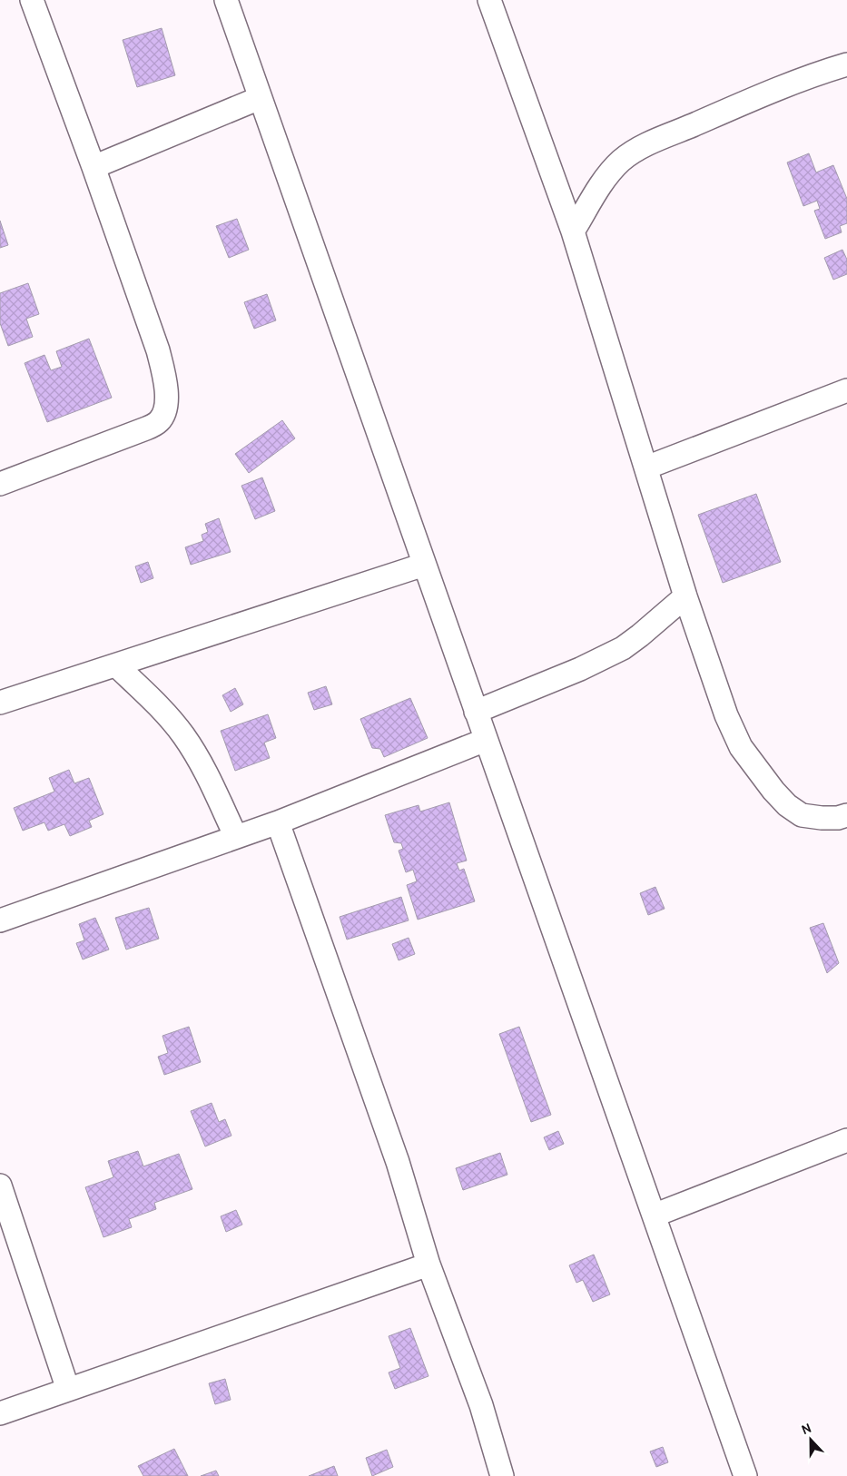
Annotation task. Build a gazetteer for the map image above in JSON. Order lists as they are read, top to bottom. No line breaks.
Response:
{"north":"top"}
